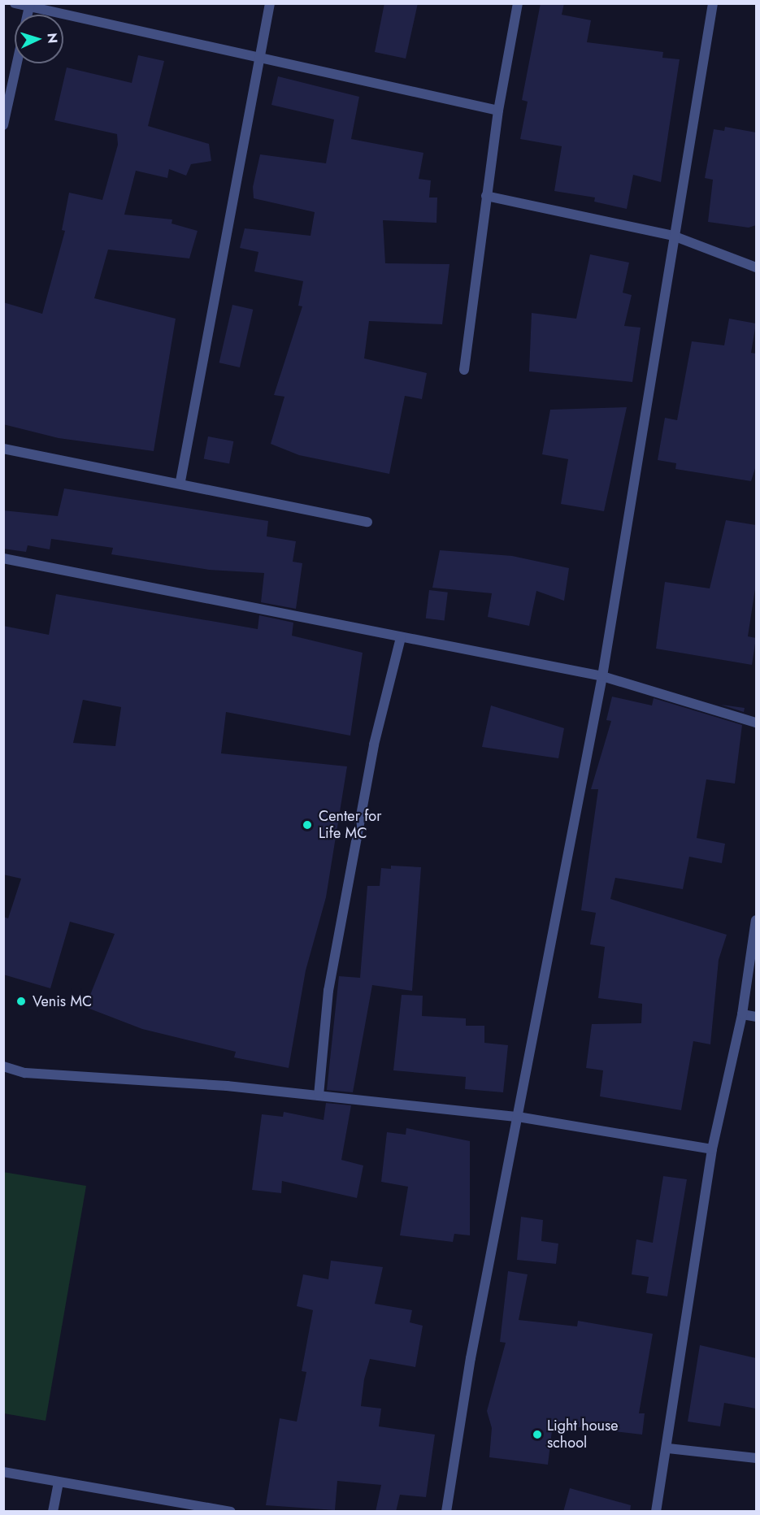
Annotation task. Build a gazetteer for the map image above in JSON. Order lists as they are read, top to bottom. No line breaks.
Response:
{"places":["Center for Life MC","Venis MC","Light house school"],"north":"right"}
